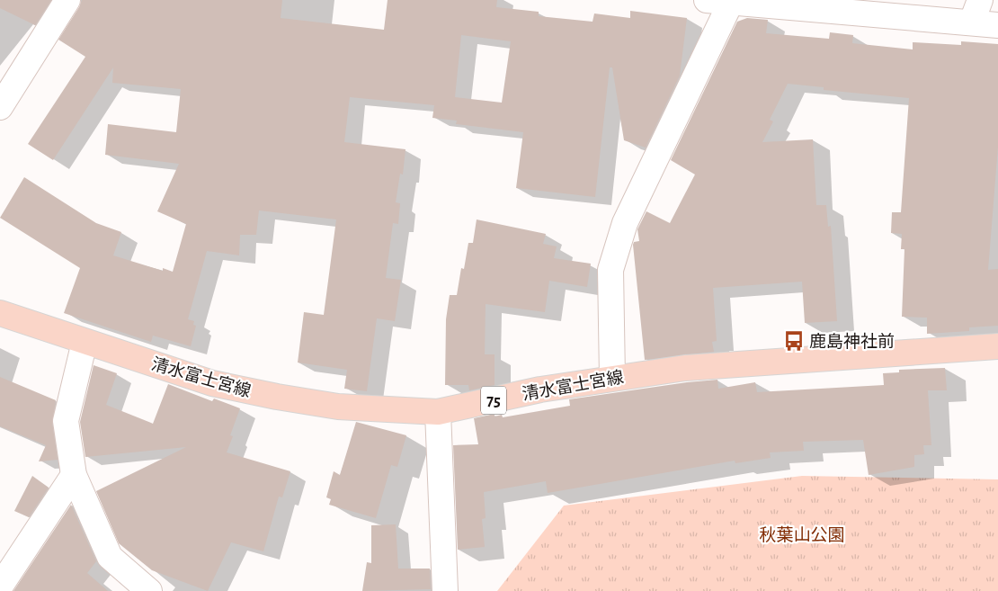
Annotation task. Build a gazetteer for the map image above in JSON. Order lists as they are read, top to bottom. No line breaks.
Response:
{"streets":{"main road":["清水富士宮線","75"]},"parks":["秋葉山公園"],"places":{"bus stop":["鹿島神社前"]}}
